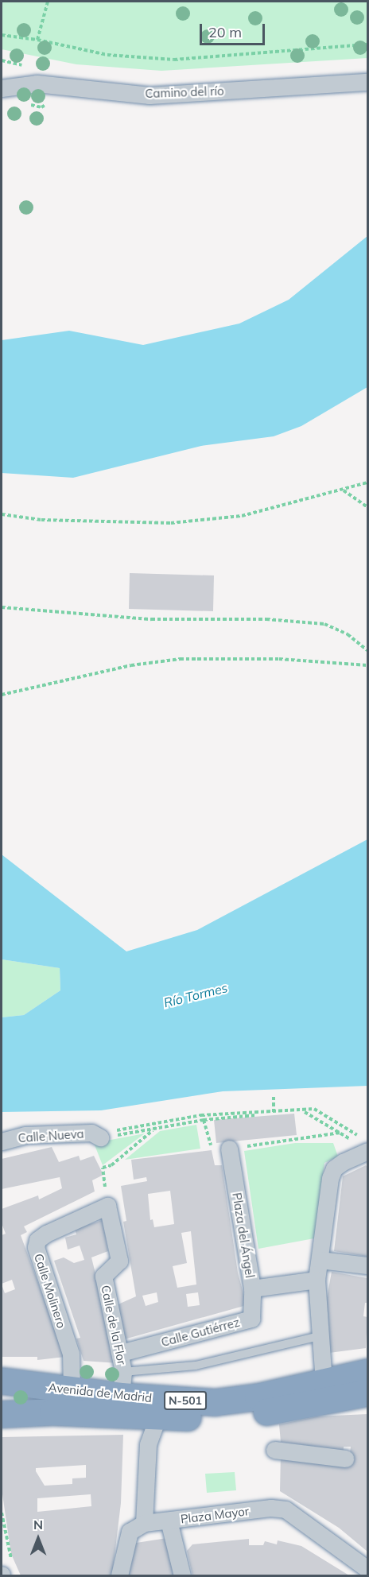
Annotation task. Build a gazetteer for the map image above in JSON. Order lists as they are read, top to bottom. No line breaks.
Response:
{"streets":{"highway":["Avenida de Madrid","N-501"],"street":["Camino del río","Calle Nueva","Plaza del Ángel","Calle Molinero","Calle de la Flor","Calle Gutiérrez","Plaza Mayor"]},"crossings":[["Plaza del Ángel","Calle Gutiérrez"],["Calle Molinero","Calle de la Flor"],["Calle Molinero","Avenida de Madrid"],["Calle de la Flor","Calle Gutiérrez"],["Calle de la Flor","Avenida de Madrid"]],"water":["Río Tormes"],"scale_bar":"20 m","north":"top"}
